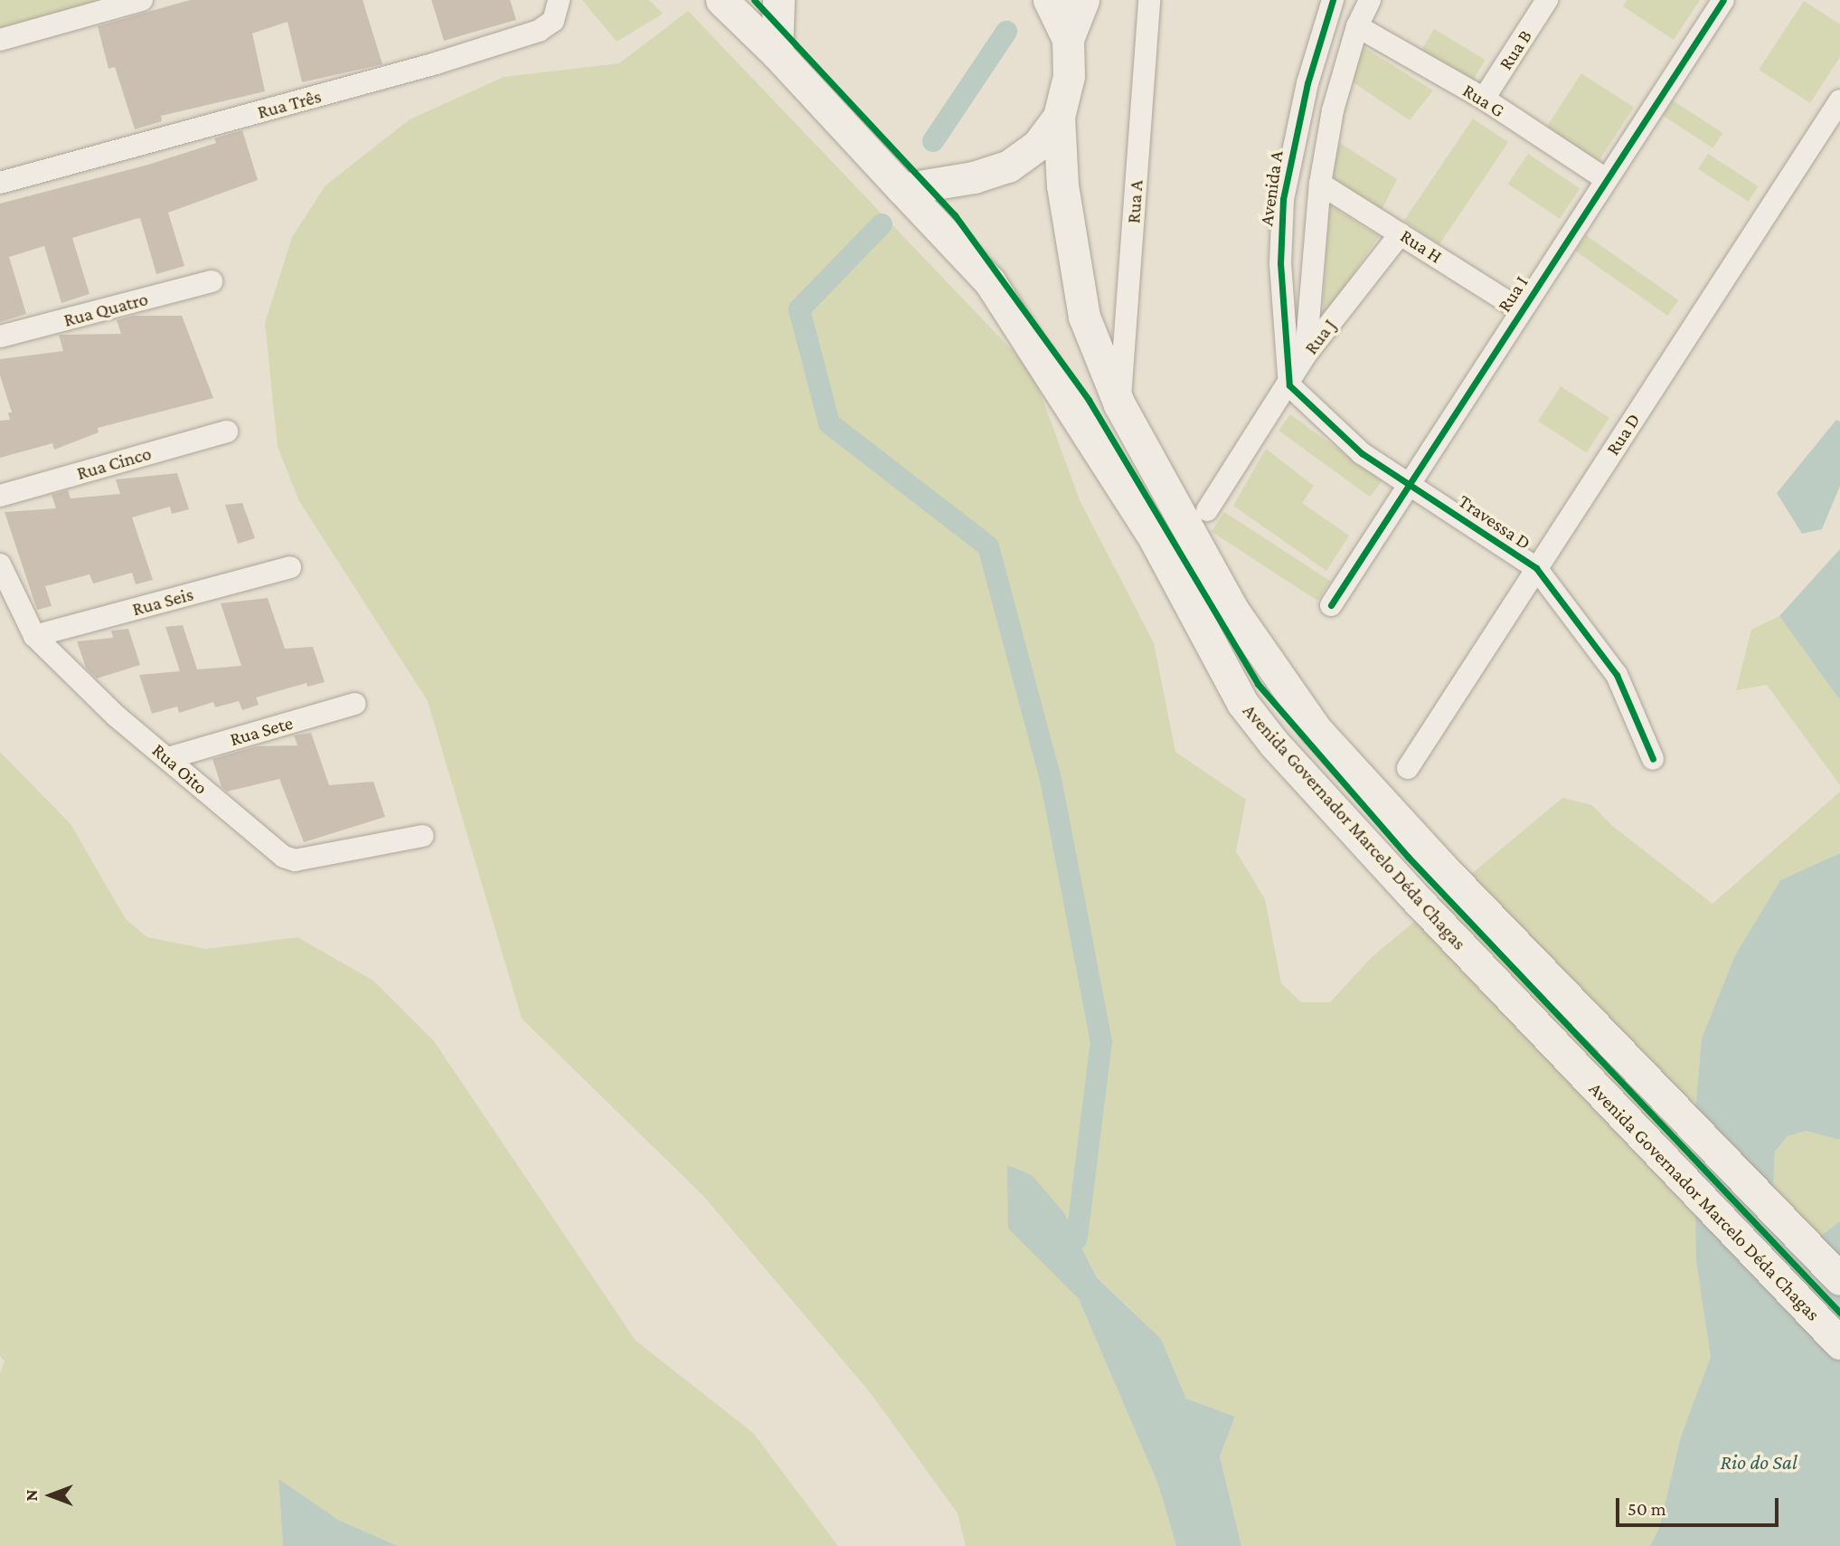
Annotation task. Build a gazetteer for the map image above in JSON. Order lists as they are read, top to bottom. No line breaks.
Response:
{"streets":{"main road":["Avenida Governador Marcelo Déda Chagas"],"street":["Rua B","Rua G","Rua Três","Avenida A","Rua A","Rua H","Rua I","Rua Quatro","Rua J","Rua D","Rua Cinco","Travessa D","Rua Seis","Rua Sete","Rua Oito"]},"crossings":[["Rua B","Rua G"],["Rua G","Rua I"],["Avenida A","Rua J"],["Avenida A","Travessa D"],["Rua A","Avenida Governador Marcelo Déda Chagas"],["Rua H","Rua I"],["Rua H","Rua J"],["Rua I","Travessa D"],["Rua J","Travessa D"],["Rua D","Travessa D"],["Rua Seis","Rua Oito"],["Rua Sete","Rua Oito"]],"water":["Rio do Sal"],"scale_bar":"50 m","north":"left"}
